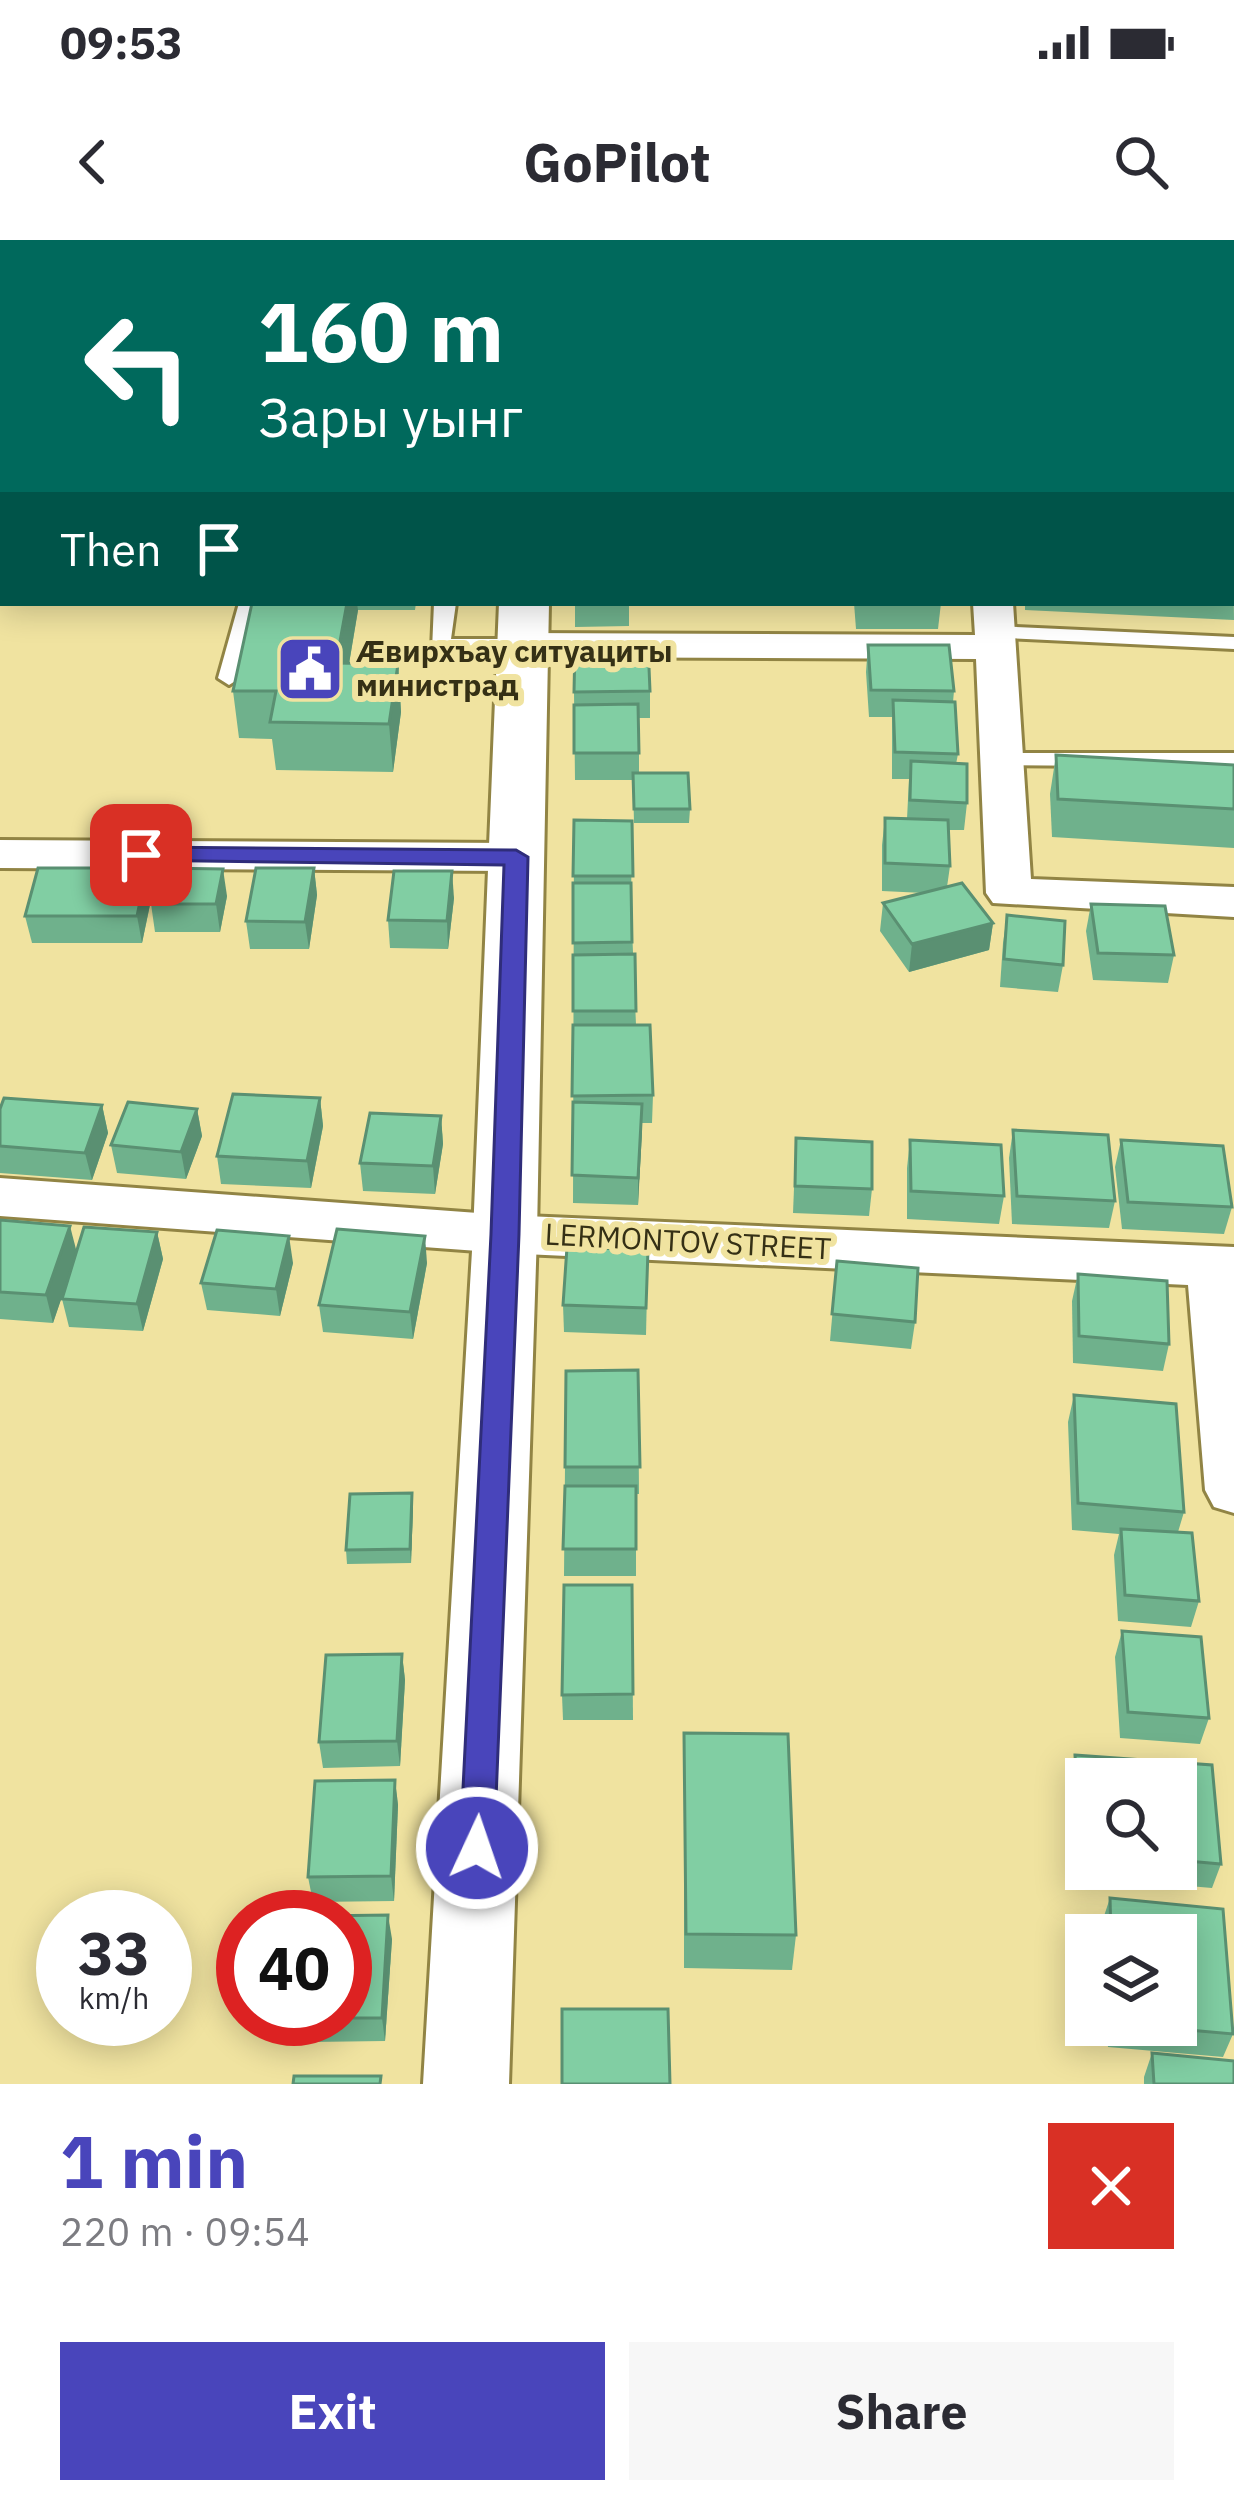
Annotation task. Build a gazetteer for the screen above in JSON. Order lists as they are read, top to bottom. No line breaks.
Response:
{"streets":{"street":["LERMONTOV STREET"]},"places":{"public building":["Æвирхъау ситуациты министрад"]},"page":{"status":"09:53","header":"GoPilot","turn":["160 m","Зары уынг"],"then":"Then","speed":"33 km/h","limit":"40","heading":["1 min","220 m · 09:54"],"buttons":["Exit","Share"]}}
